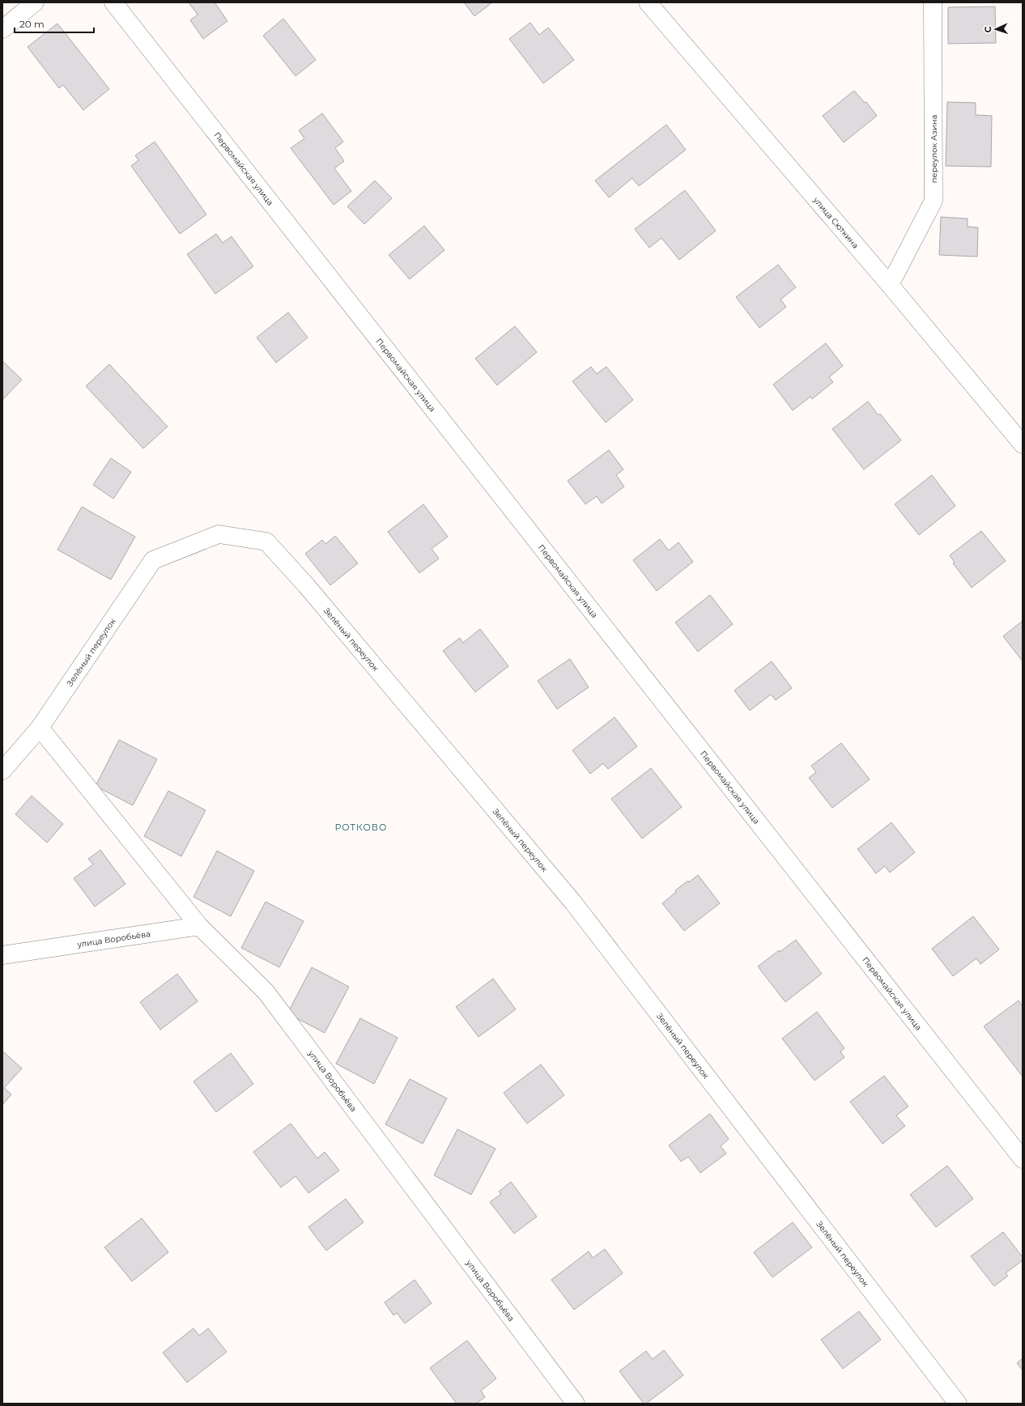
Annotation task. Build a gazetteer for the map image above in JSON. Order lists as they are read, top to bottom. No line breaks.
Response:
{"streets":{"street":["переулок Азина","Первомайская улица","улица Сюткина","Зелёный переулок","улица Воробьёва"]},"crossings":[["переулок Азина","улица Сюткина"]],"districts":["РОТКОВО"],"scale_bar":"20 m","north":"left"}
